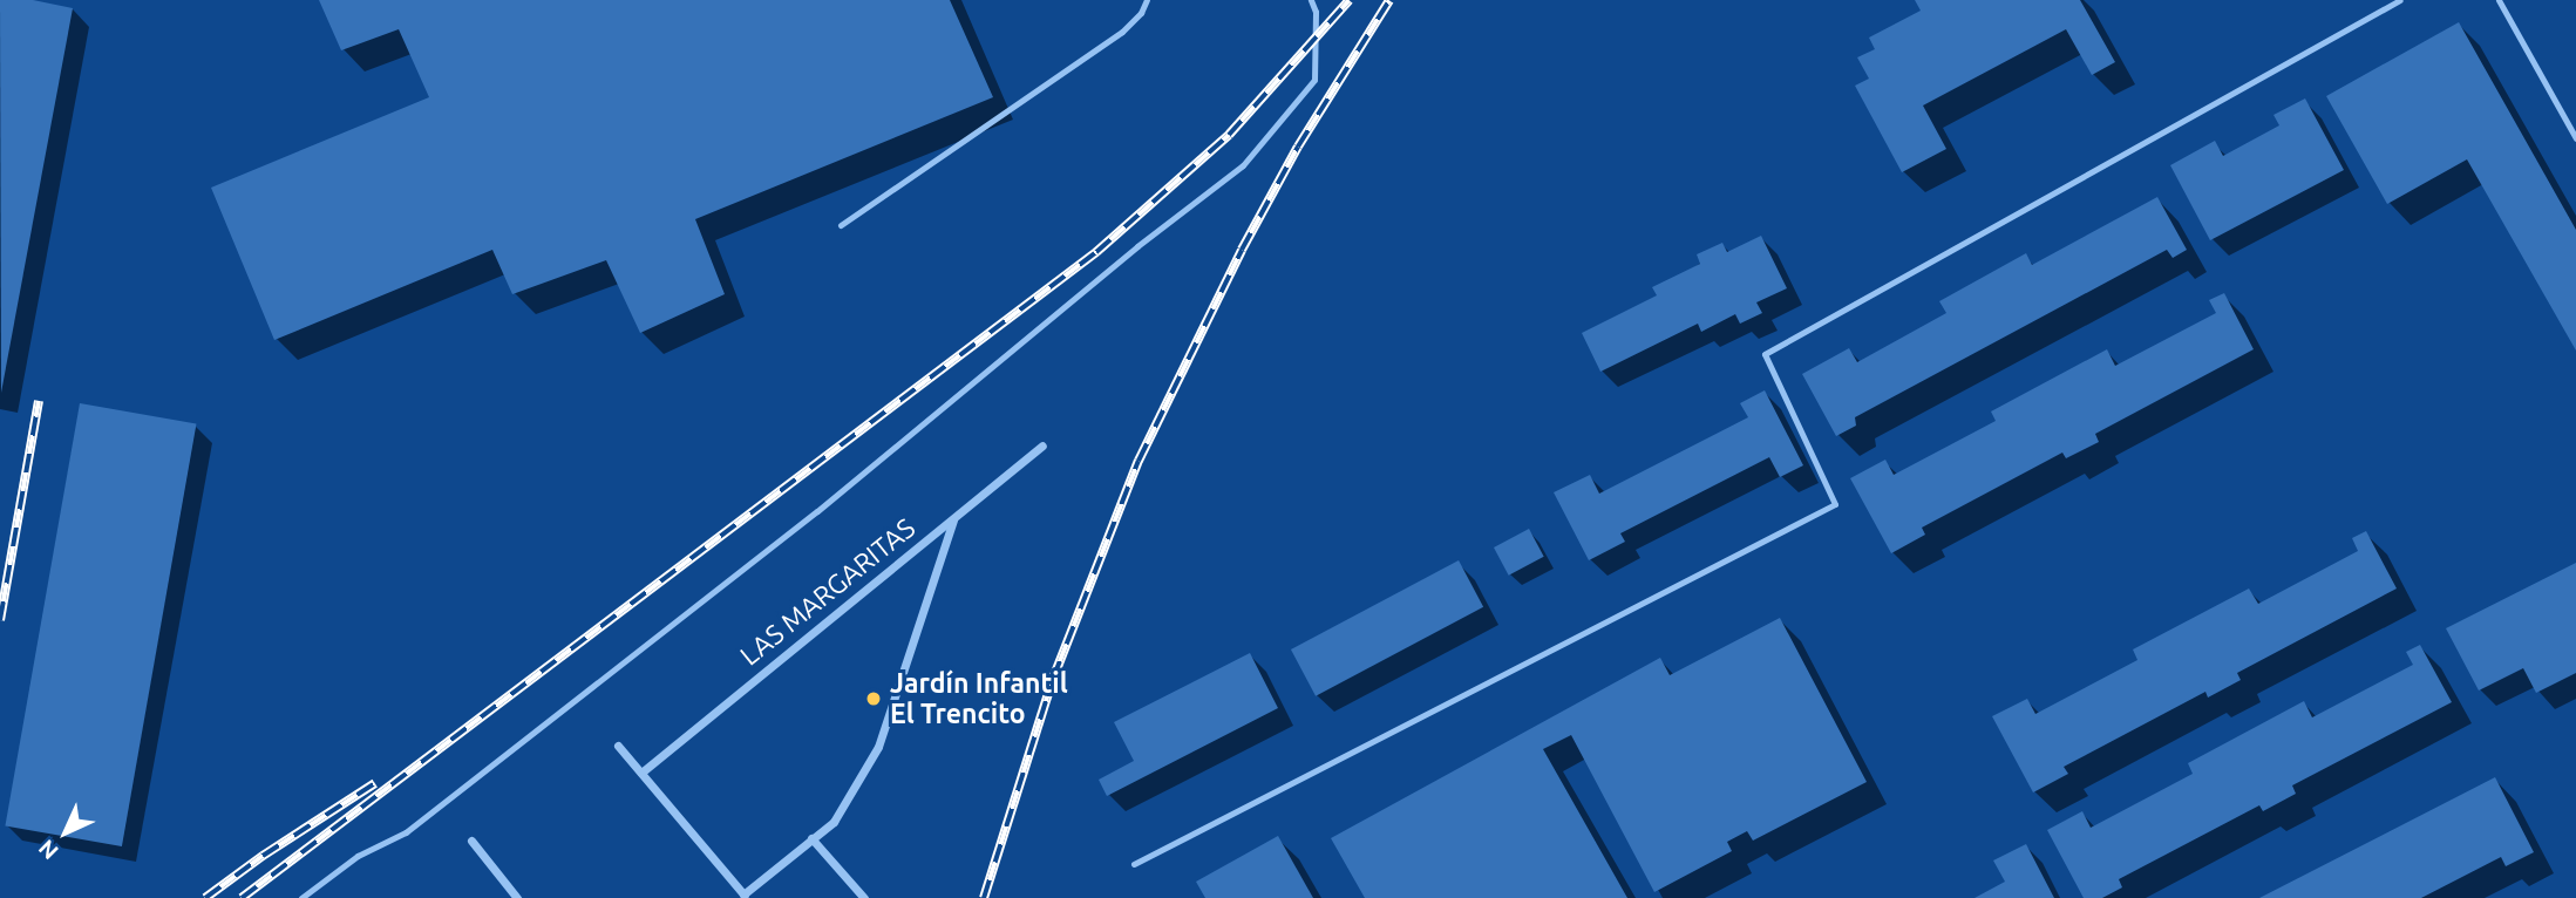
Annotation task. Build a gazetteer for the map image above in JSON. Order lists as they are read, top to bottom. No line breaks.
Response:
{"streets":{"street":["LAS MARGARITAS"]},"places":["Jardín Infantil El Trencito"],"north":"bottom left"}
